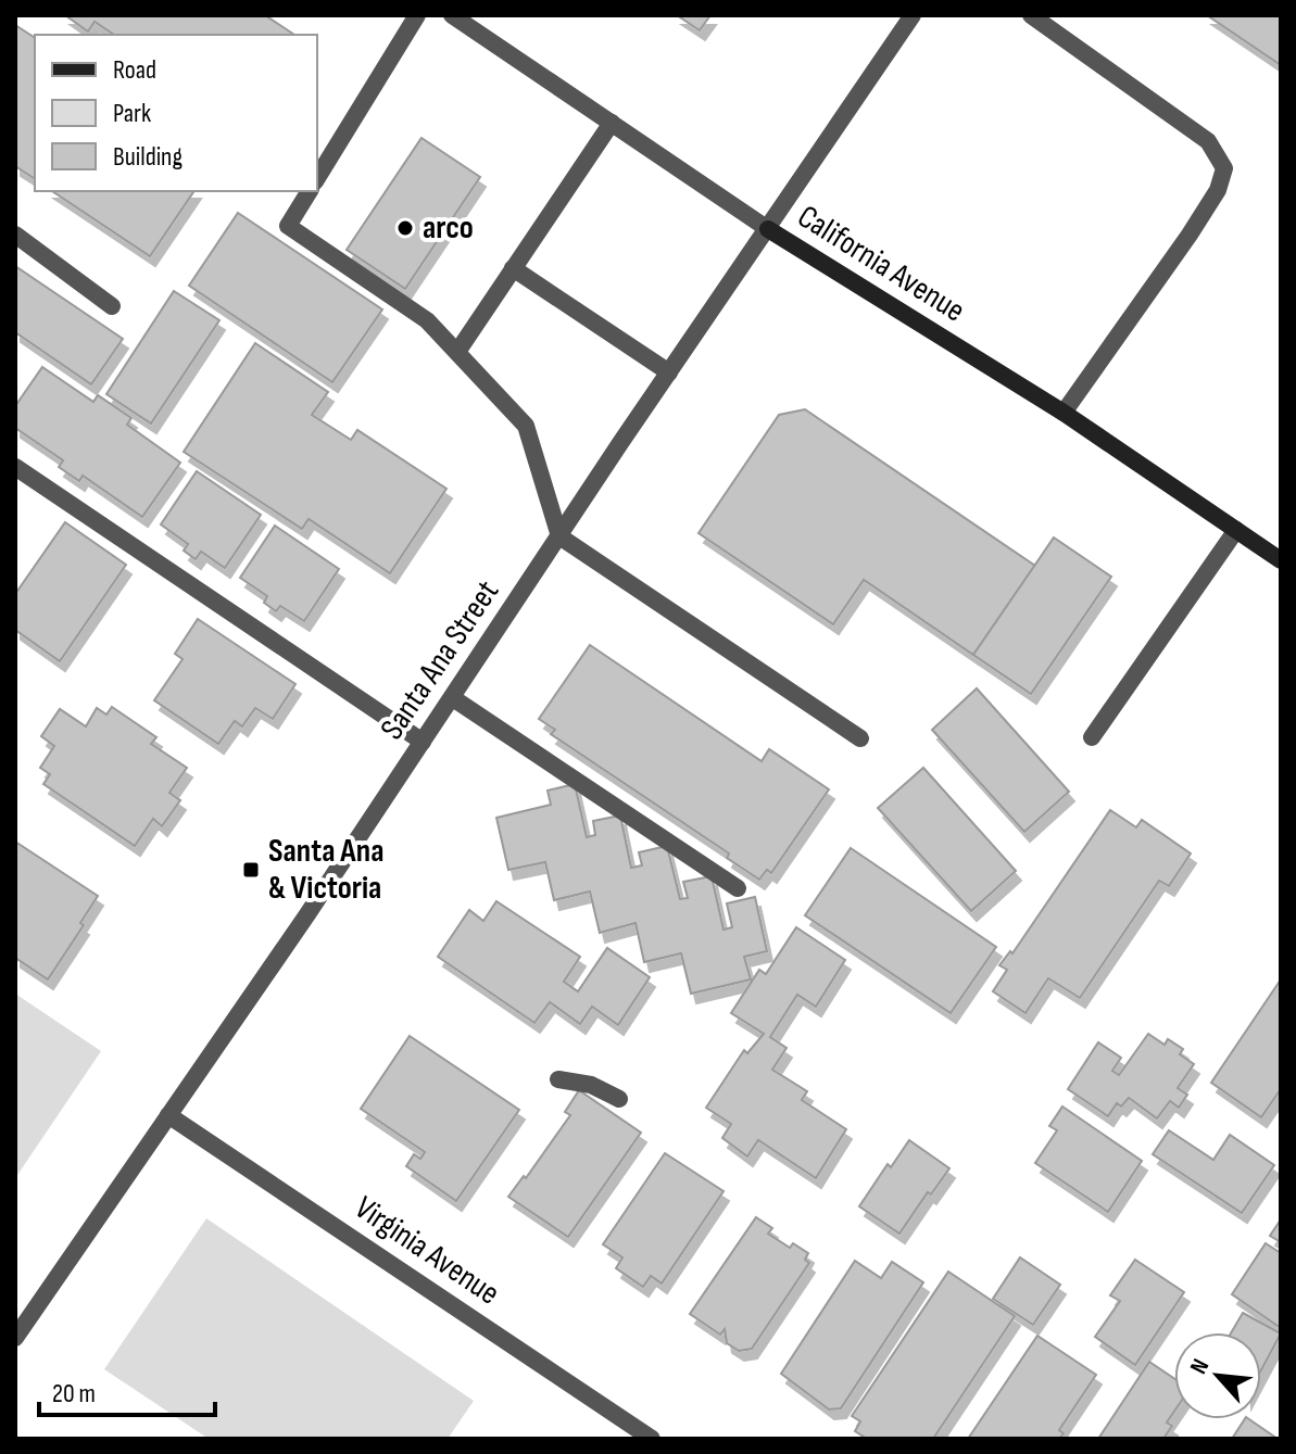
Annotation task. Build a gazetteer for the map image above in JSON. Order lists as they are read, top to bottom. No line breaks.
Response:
{"streets":{"main road":["California Avenue"],"street":["Santa Ana Street","Virginia Avenue"]},"crossings":[["California Avenue","Santa Ana Street"],["Santa Ana Street","Virginia Avenue"]],"places":{"other":["arco"],"transit":["Santa Ana & Victoria"]},"legend":["Road","Park","Building"],"scale_bar":"20 m","north":"top left"}
